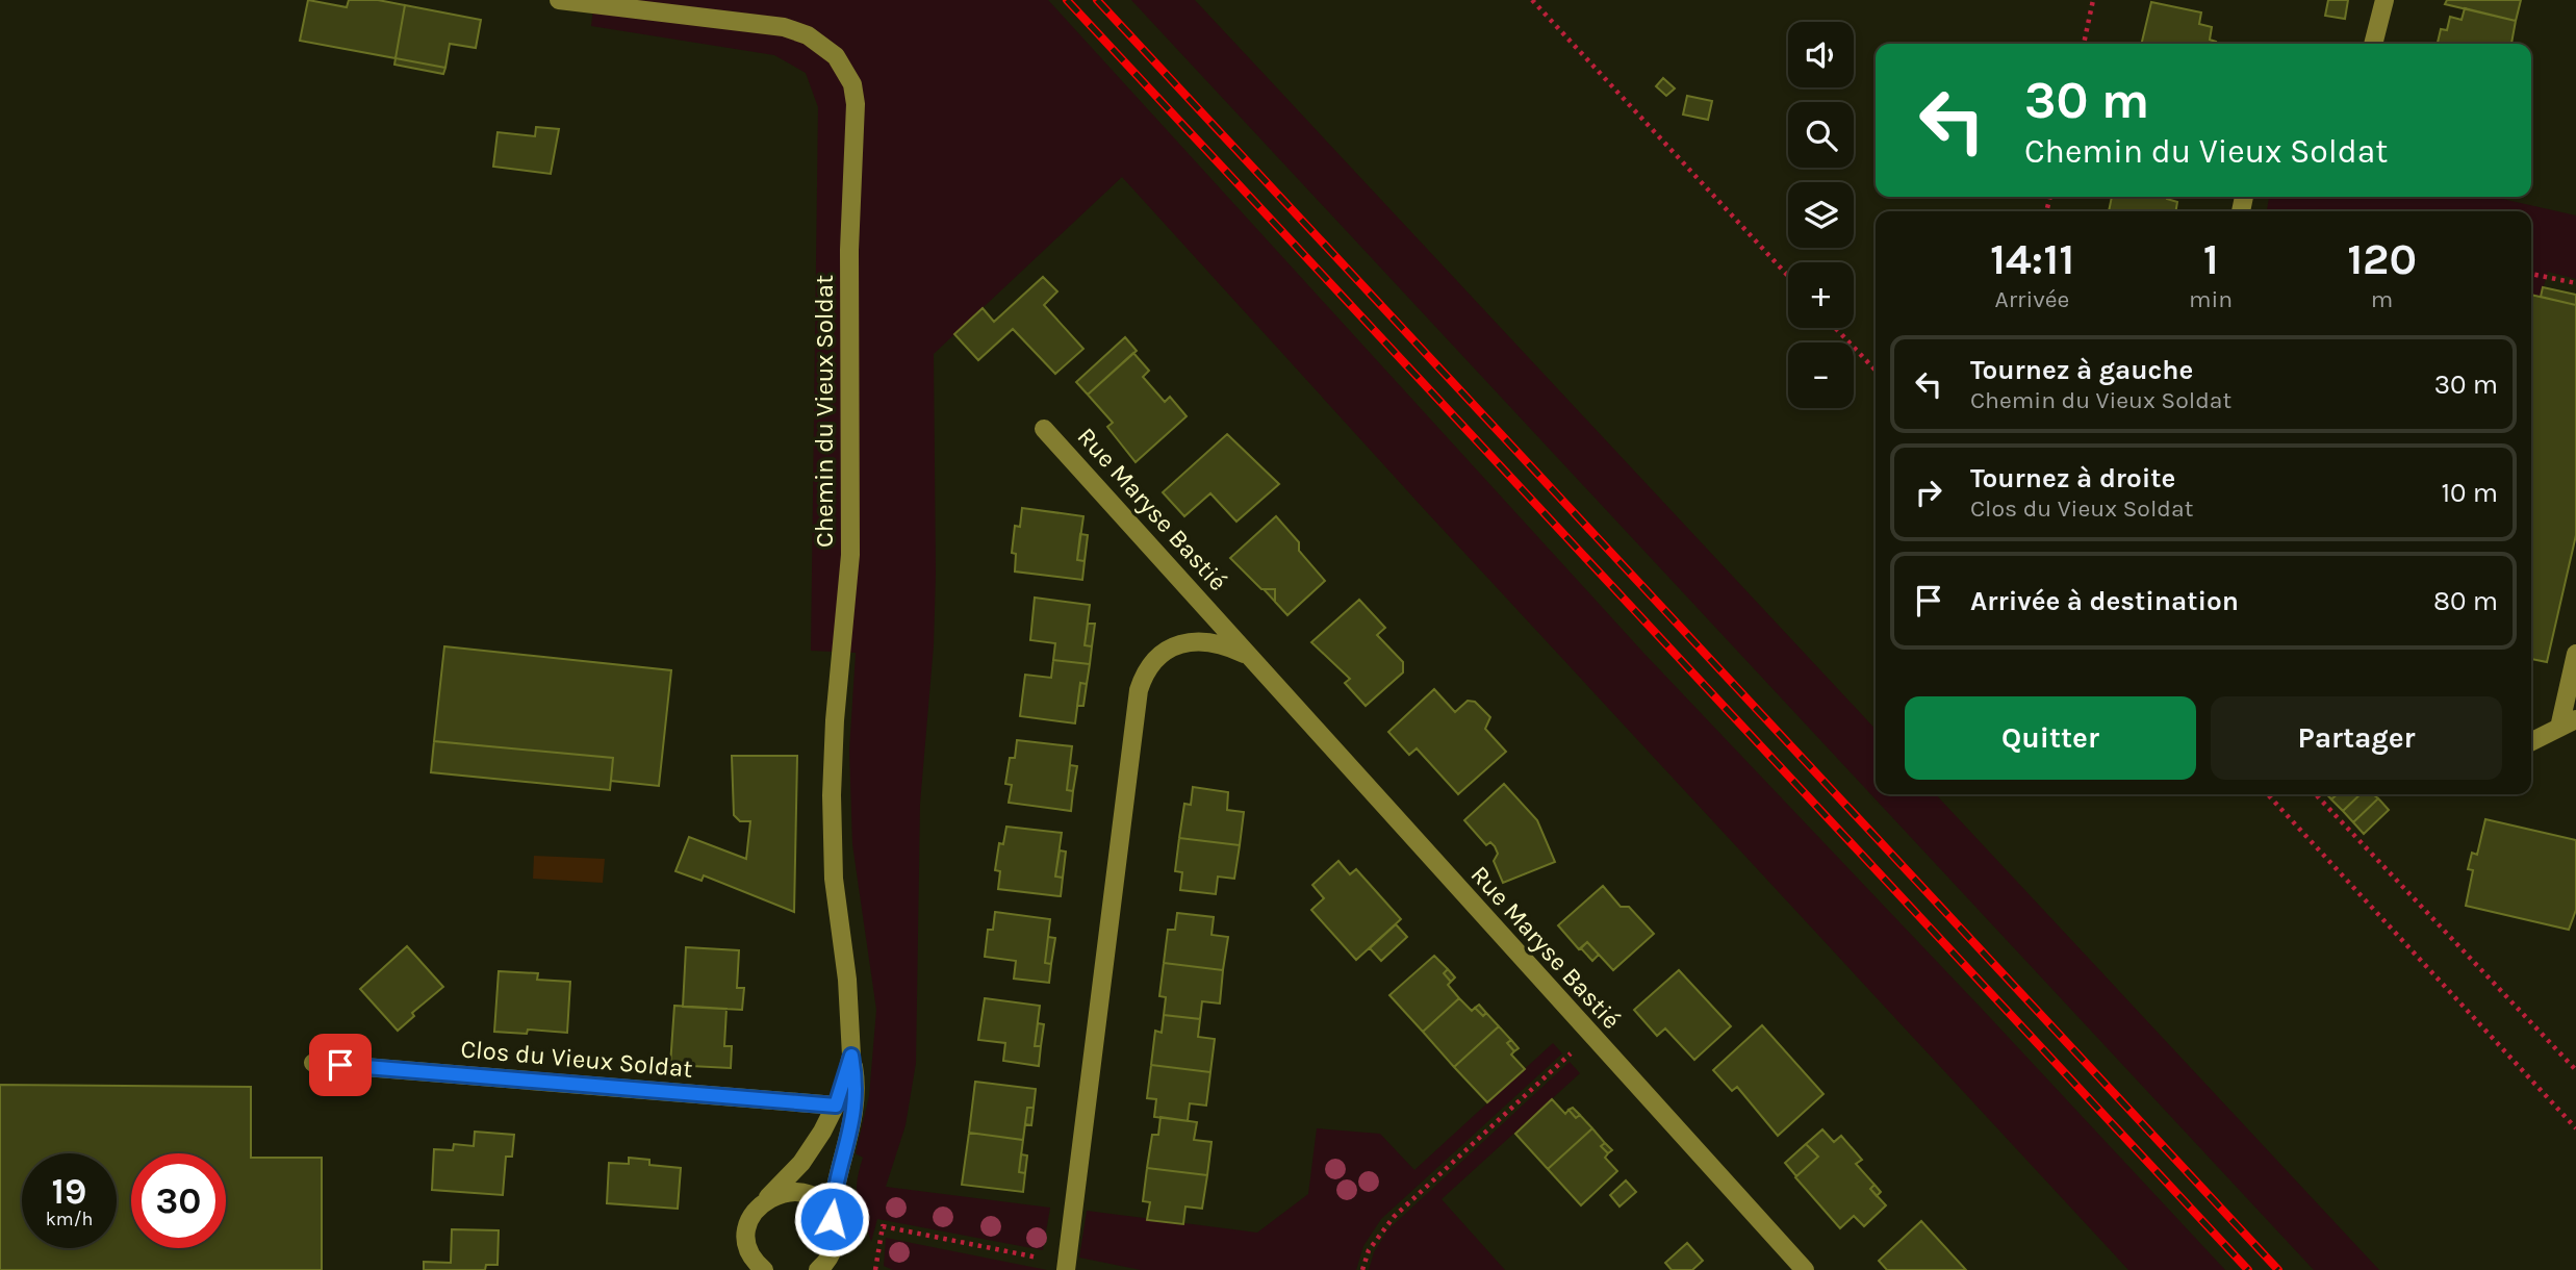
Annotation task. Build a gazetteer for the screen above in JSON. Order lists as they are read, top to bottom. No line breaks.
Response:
{"streets":{"street":["Chemin du Vieux Soldat","Rue Maryse Bastié","Clos du Vieux Soldat"]},"crossings":[["Chemin du Vieux Soldat","Clos du Vieux Soldat"]],"page":{"map_buttons":["+","−"],"turn":["30 m","Chemin du Vieux Soldat"],"eta":["14:11","Arrivée","1","min","120","m"],"list":[{"name":"Tournez à gauche","note":"Chemin du Vieux Soldat","value":"30 m"},{"name":"Tournez à droite","note":"Clos du Vieux Soldat","value":"10 m"},{"name":"Arrivée à destination","value":"80 m"}],"buttons":["Quitter","Partager"],"speed":"19 km/h","limit":"30"}}
